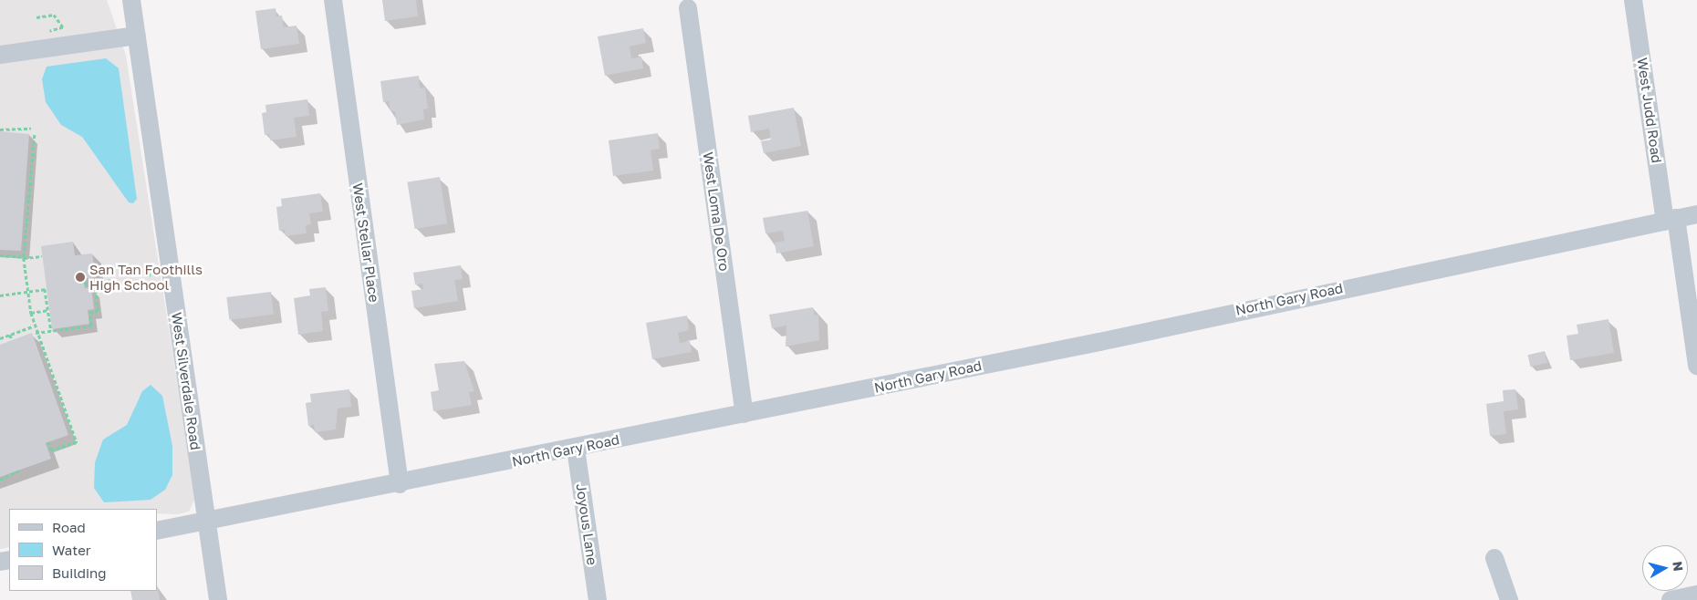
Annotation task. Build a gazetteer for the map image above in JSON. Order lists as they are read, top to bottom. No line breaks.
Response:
{"streets":{"street":["West Judd Road","West Loma De Oro","West Stellar Place","North Gary Road","West Silverdale Road","Joyous Lane"]},"crossings":[["West Judd Road","North Gary Road"],["West Loma De Oro","North Gary Road"],["West Stellar Place","North Gary Road"],["North Gary Road","West Silverdale Road"],["North Gary Road","Joyous Lane"]],"places":["San Tan Foothills High School"],"legend":["Road","Water","Building"],"north":"right"}
